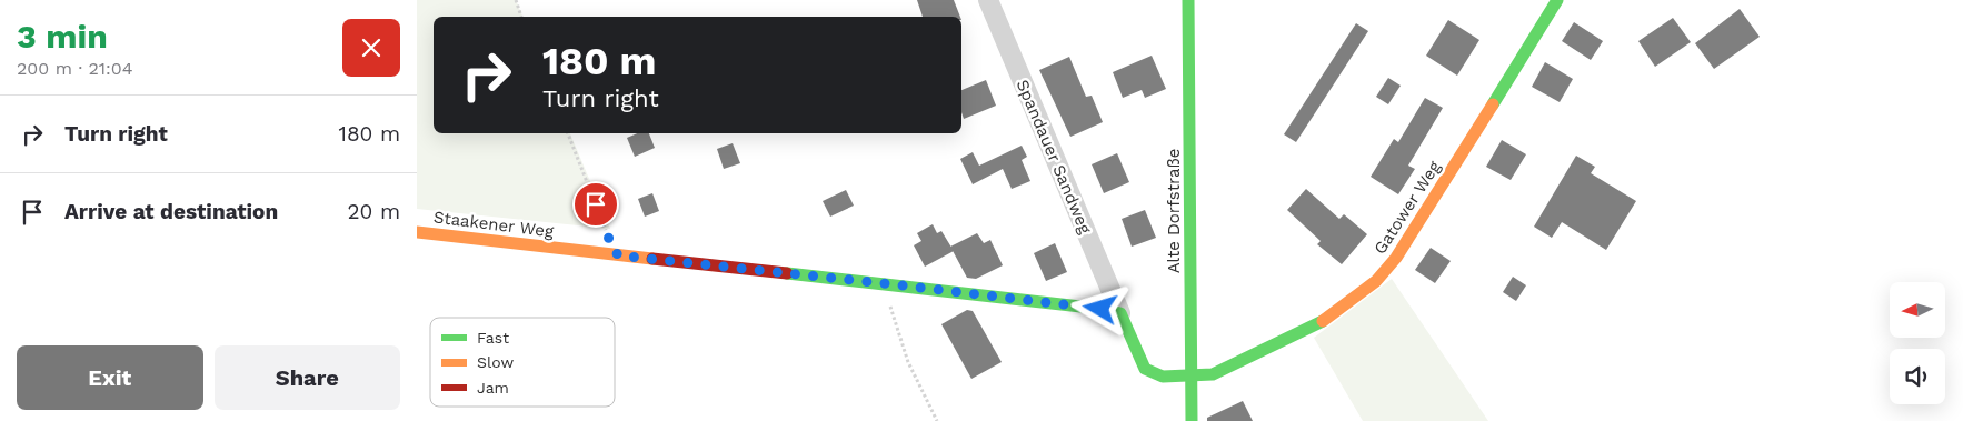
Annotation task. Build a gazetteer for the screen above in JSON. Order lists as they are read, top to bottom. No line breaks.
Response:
{"streets":{"street":["Spandauer Sandweg","Gatower Weg","Alte Dorfstraße","Staakener Weg"]},"crossings":[["Spandauer Sandweg","Staakener Weg"],["Gatower Weg","Alte Dorfstraße"]],"legend":["Fast","Slow","Jam"],"north":"left","page":{"heading":["3 min","200 m · 21:04"],"turn":["180 m","Turn right"],"list":[{"name":"Turn right","value":"180 m"},{"name":"Arrive at destination","value":"20 m"}],"buttons":["Exit","Share"]}}
